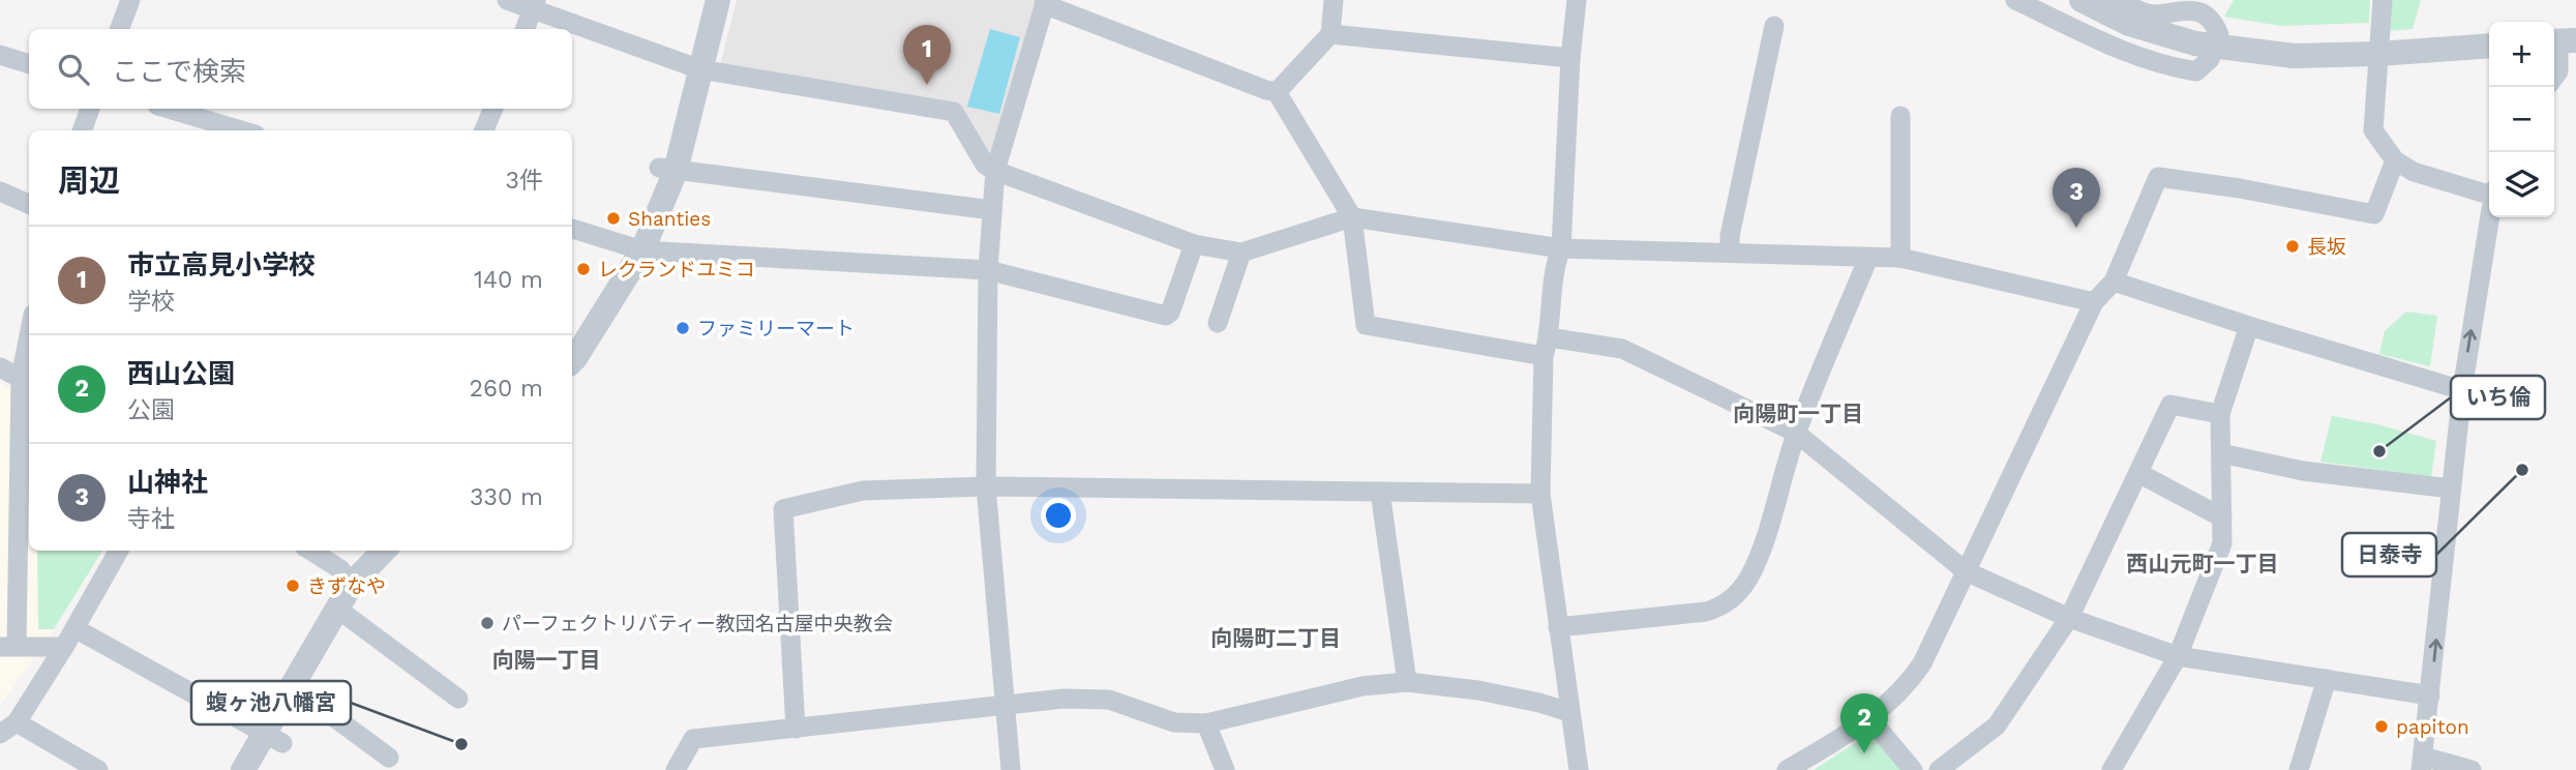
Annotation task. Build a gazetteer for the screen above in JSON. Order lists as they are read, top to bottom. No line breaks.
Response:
{"districts":["向陽町一丁目","西山元町一丁目","向陽町二丁目","向陽一丁目"],"places":["Shanties","長坂","レクランドユミコ","ファミリーマート","いち倫","日泰寺","きずなや","パーフェクトリバティー教団名古屋中央教会","papiton","蝮ヶ池八幡宮"],"page":{"map_buttons":["+","−"],"pins":["1","3","2"],"search":"ここで検索","heading":["周辺","3件"],"list":[{"mark":"1","name":"市立高見小学校","note":"学校","value":"140 m"},{"mark":"2","name":"西山公園","note":"公園","value":"260 m"},{"mark":"3","name":"山神社","note":"寺社","value":"330 m"}]}}
